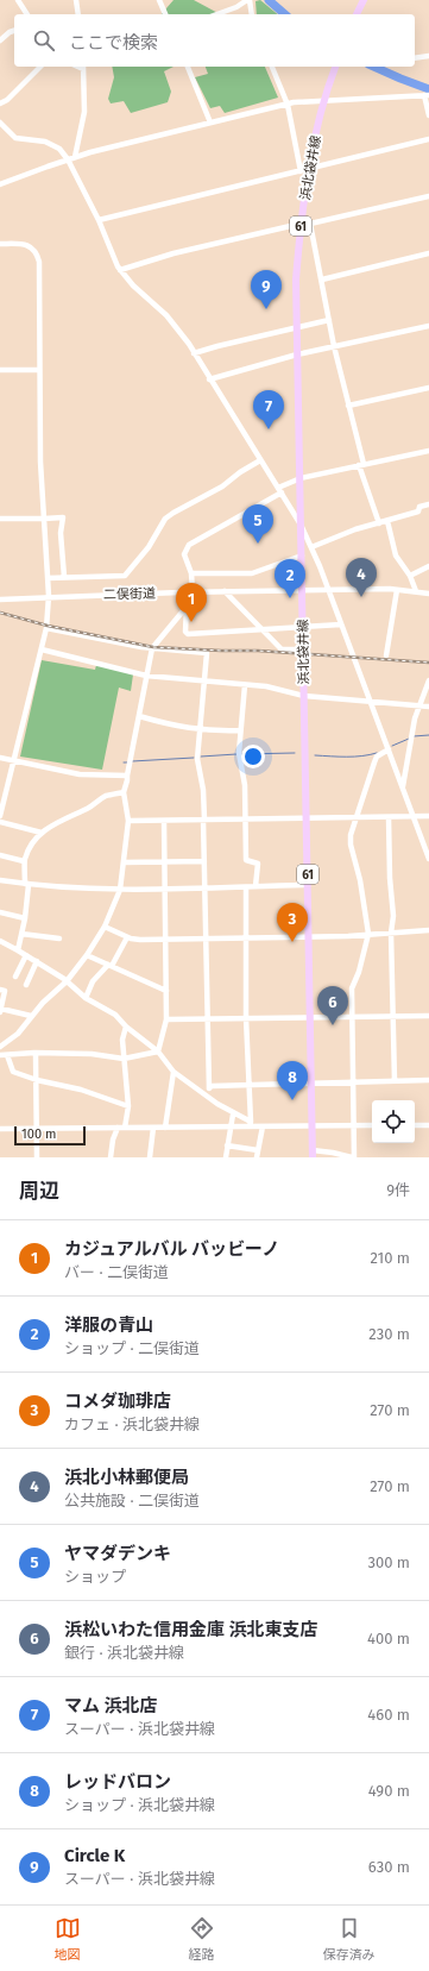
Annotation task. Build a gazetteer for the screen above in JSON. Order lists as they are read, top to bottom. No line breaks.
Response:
{"streets":{"main road":["浜北袋井線","61"],"street":["二俣街道"]},"crossings":[["浜北袋井線","二俣街道"]],"scale_bar":"100 m","page":{"search":"ここで検索","pins":["9","7","5","4","2","1","3","6","8"],"scale":"100 m","heading":["周辺","9件"],"list":[{"mark":"1","name":"カジュアルバル バッビーノ","note":"バー · 二俣街道","value":"210 m"},{"mark":"2","name":"洋服の青山","note":"ショップ · 二俣街道","value":"230 m"},{"mark":"3","name":"コメダ珈琲店","note":"カフェ · 浜北袋井線","value":"270 m"},{"mark":"4","name":"浜北小林郵便局","note":"公共施設 · 二俣街道","value":"270 m"},{"mark":"5","name":"ヤマダデンキ","note":"ショップ","value":"300 m"},{"mark":"6","name":"浜松いわた信用金庫 浜北東支店","note":"銀行 · 浜北袋井線","value":"400 m"},{"mark":"7","name":"マム 浜北店","note":"スーパー · 浜北袋井線","value":"460 m"},{"mark":"8","name":"レッドバロン","note":"ショップ · 浜北袋井線","value":"490 m"},{"mark":"9","name":"Circle K","note":"スーパー · 浜北袋井線","value":"630 m"}],"nav":["地図","経路","保存済み"]}}
